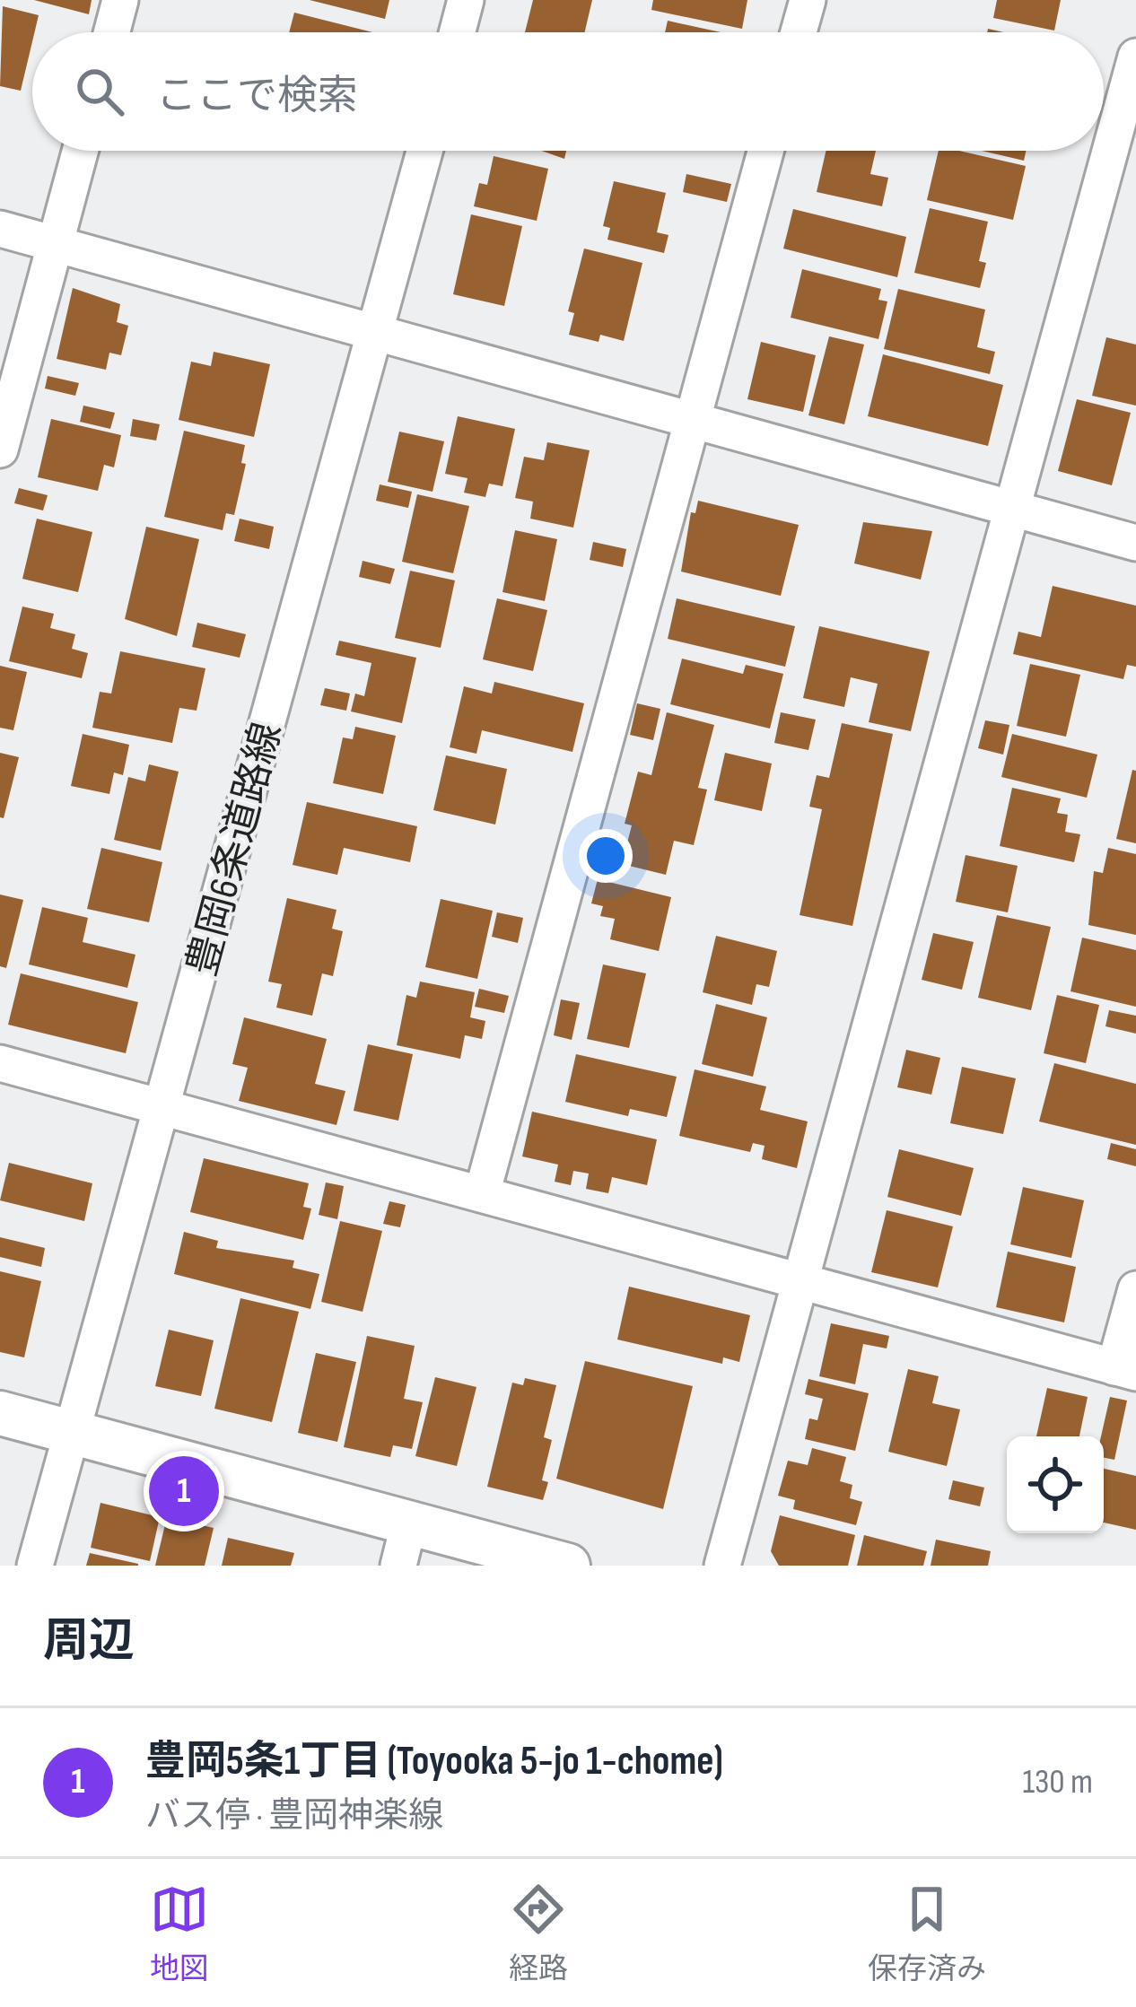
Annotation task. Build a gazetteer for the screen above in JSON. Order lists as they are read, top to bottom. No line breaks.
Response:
{"streets":{"street":["豊岡6条道路線"]},"page":{"search":"ここで検索","pins":"1","heading":"周辺","list":[{"mark":"1","name":"豊岡5条1丁目 (Toyooka 5-jo 1-chome)","note":"バス停 · 豊岡神楽線","value":"130 m"}],"nav":["地図","経路","保存済み"]}}
